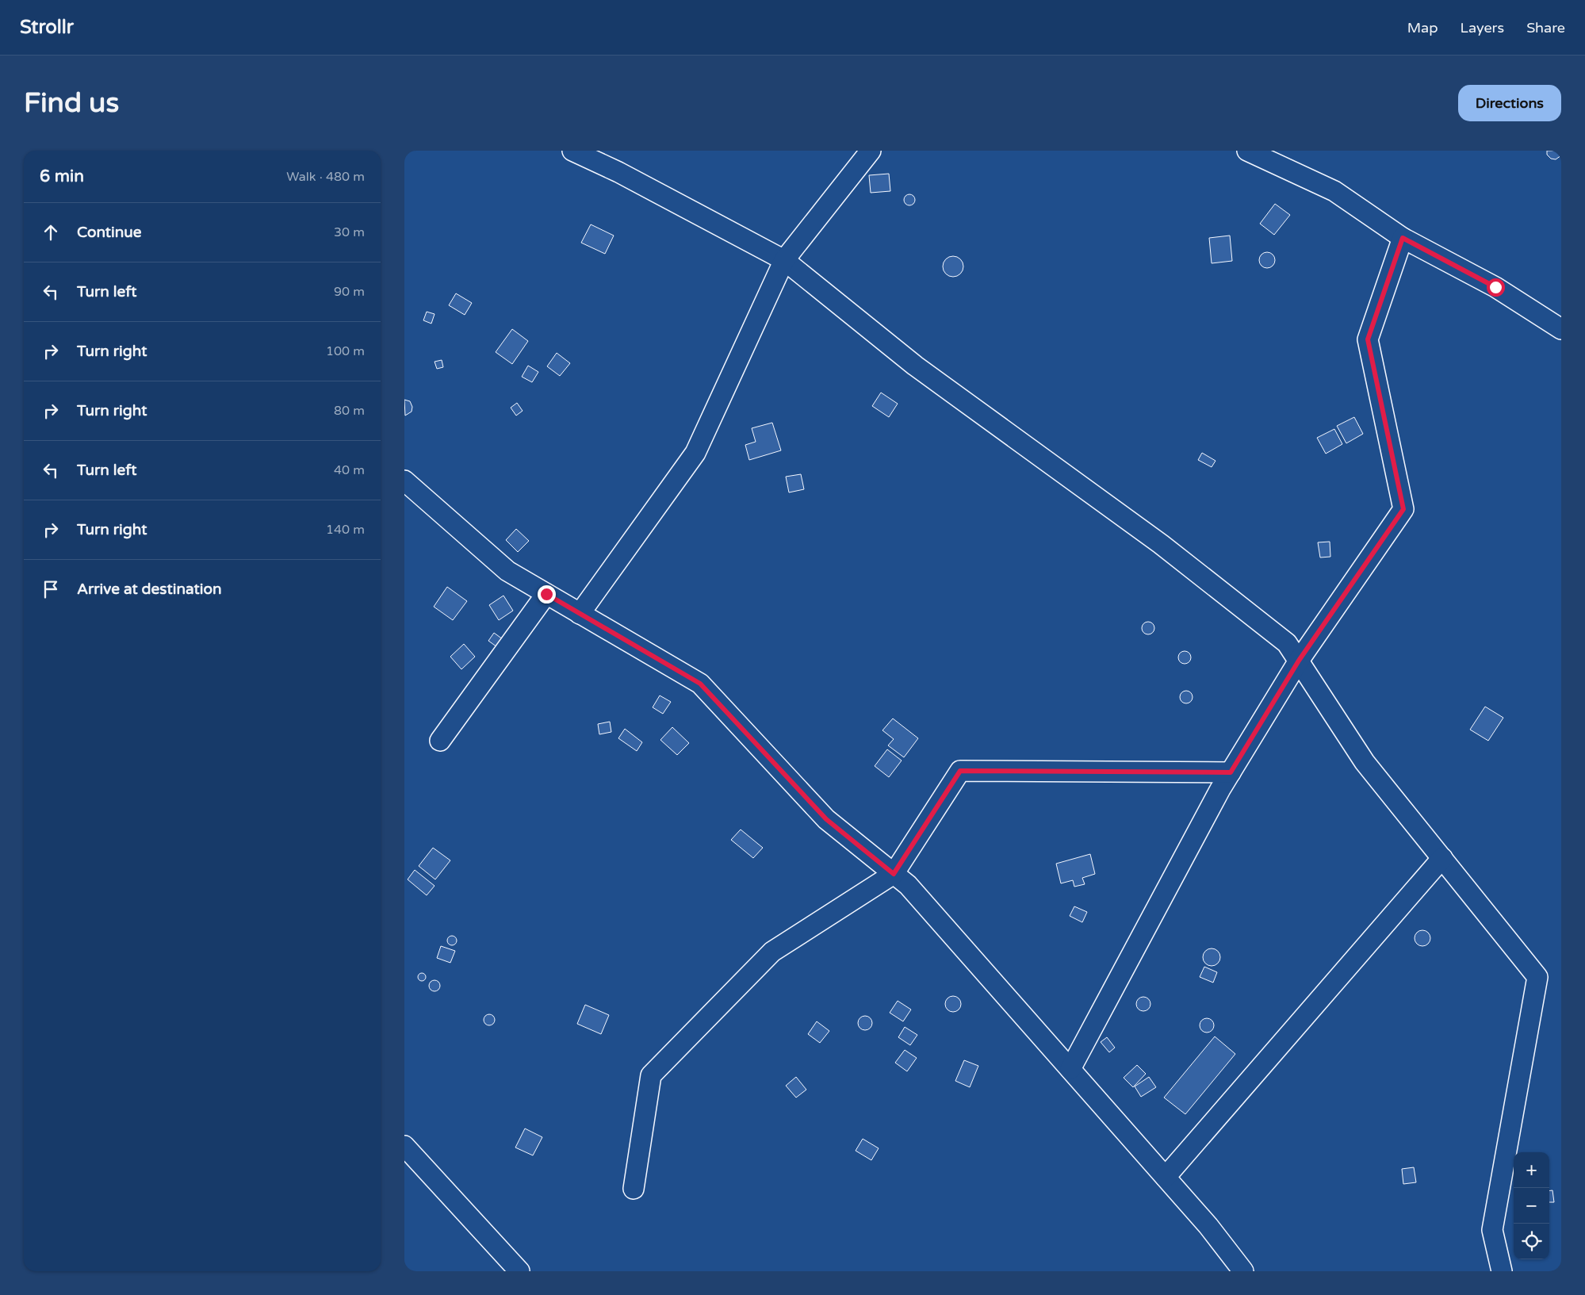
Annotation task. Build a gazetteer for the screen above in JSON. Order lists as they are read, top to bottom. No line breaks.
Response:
{"page":{"header":"Strollr","nav":["Map","Layers","Share"],"buttons":"Directions","title":"Find us","heading":["6 min","Walk · 480 m"],"list":[["Continue","30 m"],["Turn left","90 m"],["Turn right","100 m"],["Turn right","80 m"],["Turn left","40 m"],["Turn right","140 m"],"Arrive at destination"],"map_buttons":["+","−"]}}
